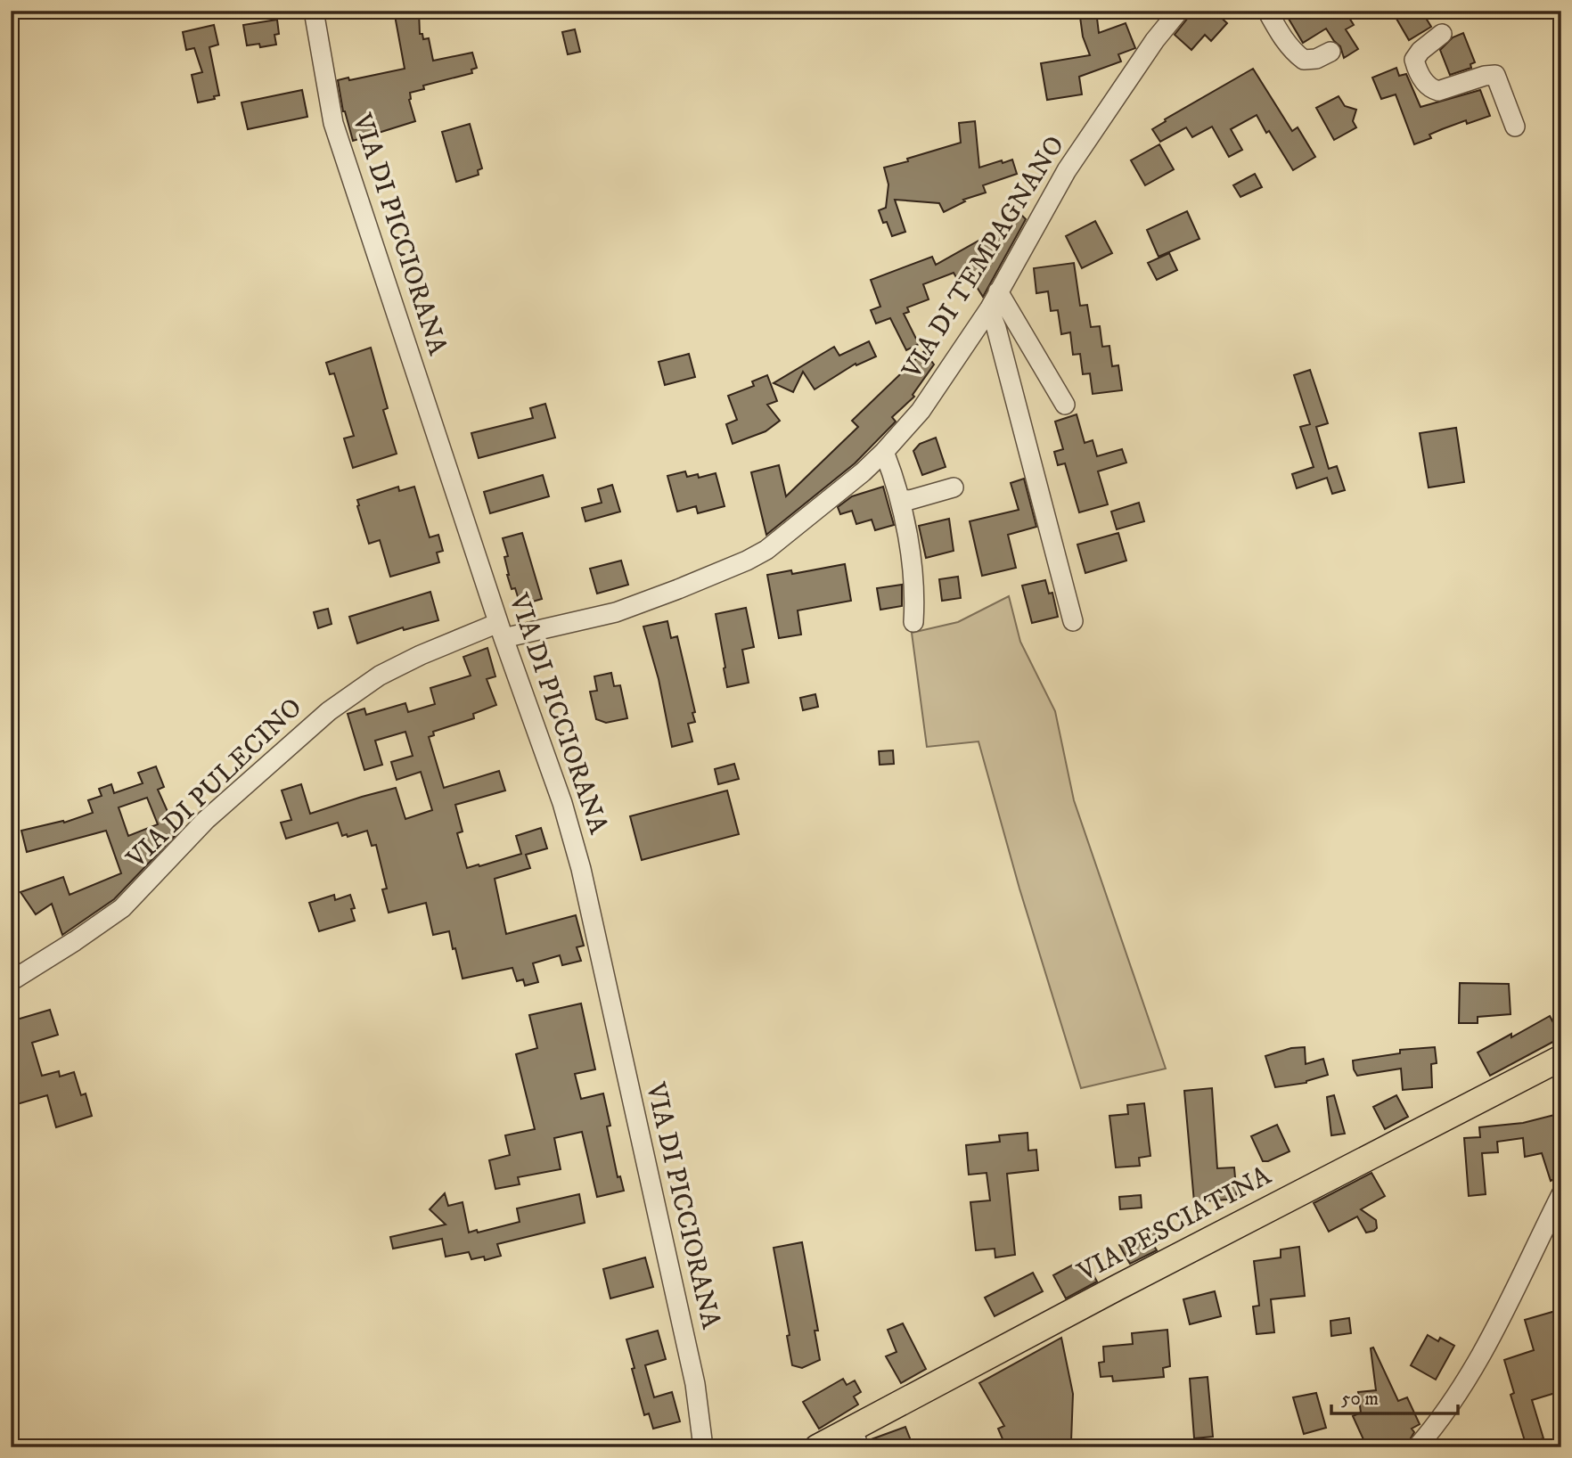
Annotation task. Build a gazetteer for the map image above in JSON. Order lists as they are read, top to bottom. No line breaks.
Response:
{"streets":{"main road":["VIA PESCIATINA"],"street":["VIA DI PICCIORANA","VIA DI TEMPAGNANO","VIA DI PULECINO"]},"crossings":[["VIA DI PICCIORANA","VIA DI TEMPAGNANO"],["VIA DI PICCIORANA","VIA DI PULECINO"],["VIA DI TEMPAGNANO","VIA DI PULECINO"]],"scale_bar":"50 m"}
